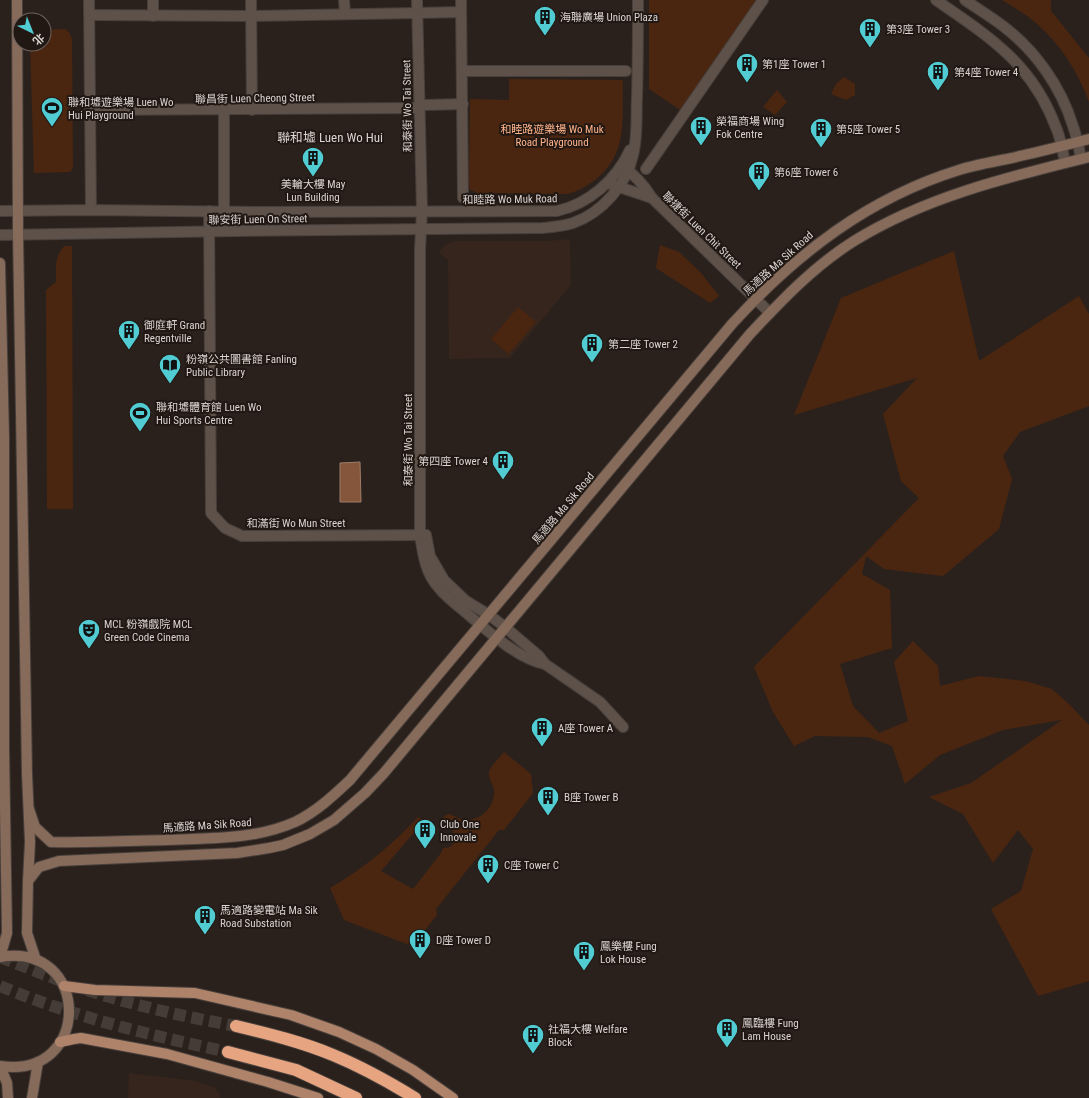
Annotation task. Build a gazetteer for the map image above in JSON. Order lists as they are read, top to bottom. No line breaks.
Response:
{"streets":{"main road":["馬適路 Ma Sik Road"],"street":["聯昌街 Luen Cheong Street","和泰街 Wo Tai Street","和睦路 Wo Muk Road","聯安街 Luen On Street","聯捷街 Luen Chit Street","和滿街 Wo Mun Street"]},"crossings":[["聯昌街 Luen Cheong Street","和泰街 Wo Tai Street"],["聯昌街 Luen Cheong Street","聯安街 Luen On Street"],["和泰街 Wo Tai Street","和睦路 Wo Muk Road"],["和泰街 Wo Tai Street","聯安街 Luen On Street"],["和泰街 Wo Tai Street","馬適路 Ma Sik Road"],["和泰街 Wo Tai Street","和滿街 Wo Mun Street"],["和睦路 Wo Muk Road","聯安街 Luen On Street"],["和睦路 Wo Muk Road","聯捷街 Luen Chit Street"],["聯安街 Luen On Street","和滿街 Wo Mun Street"],["聯捷街 Luen Chit Street","馬適路 Ma Sik Road"]],"districts":["聯和墟 Luen Wo Hui"],"parks":["和睦路遊樂場 Wo Muk Road Playground"],"places":{"building":["海聯廣場 Union Plaza","第3座 Tower 3","第1座 Tower 1","第4座 Tower 4","榮福商場 Wing Fok Centre","第5座 Tower 5","美輪大樓 May Lun Building","第6座 Tower 6","御庭軒 Grand Regentville","第二座 Tower 2","第四座 Tower 4","A座 Tower A","B座 Tower B","Club One Innovale","C座 Tower C","馬適路變電站 Ma Sik Road Substation","D座 Tower D","鳳樂樓 Fung Lok House","鳳臨樓 Fung Lam House","社福大樓 Welfare Block"],"sports":["聯和墟遊樂場 Luen Wo Hui Playground","聯和墟體育館 Luen Wo Hui Sports Centre"],"library":["粉嶺公共圖書館 Fanling Public Library"],"theatre":["MCL 粉嶺戲院 MCL Green Code Cinema"]},"north":"bottom right"}
